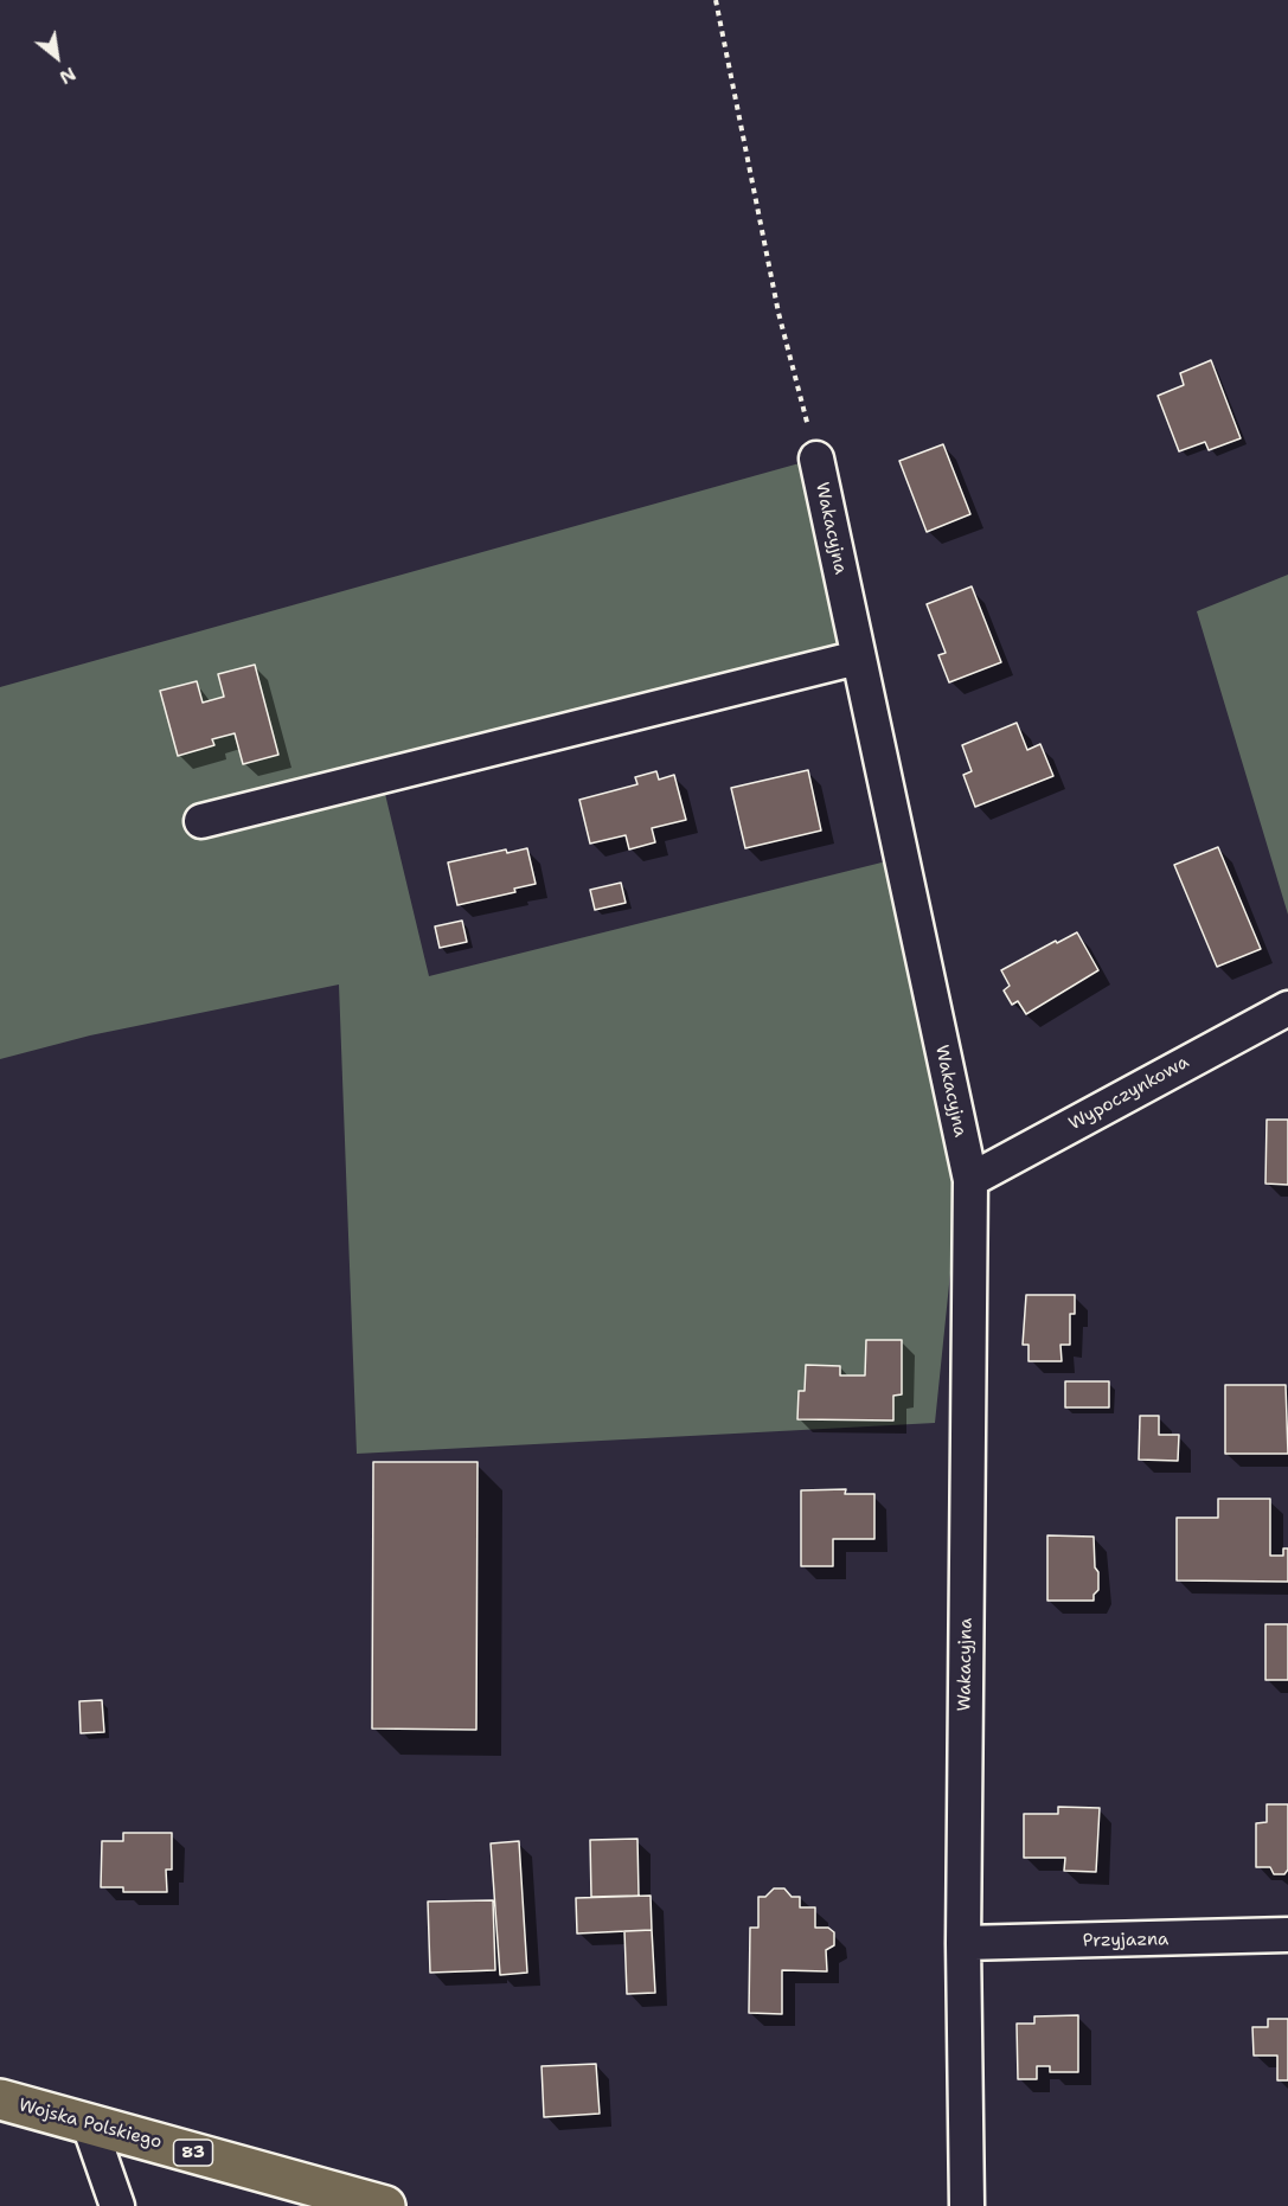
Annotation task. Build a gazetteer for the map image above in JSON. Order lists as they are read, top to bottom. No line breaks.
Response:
{"streets":{"main road":["Wojska Polskiego","83"],"street":["Wakacyjna","Wypoczynkowa","Przyjazna"]},"crossings":[["Wakacyjna","Wypoczynkowa"],["Wakacyjna","Przyjazna"]],"north":"bottom right"}
